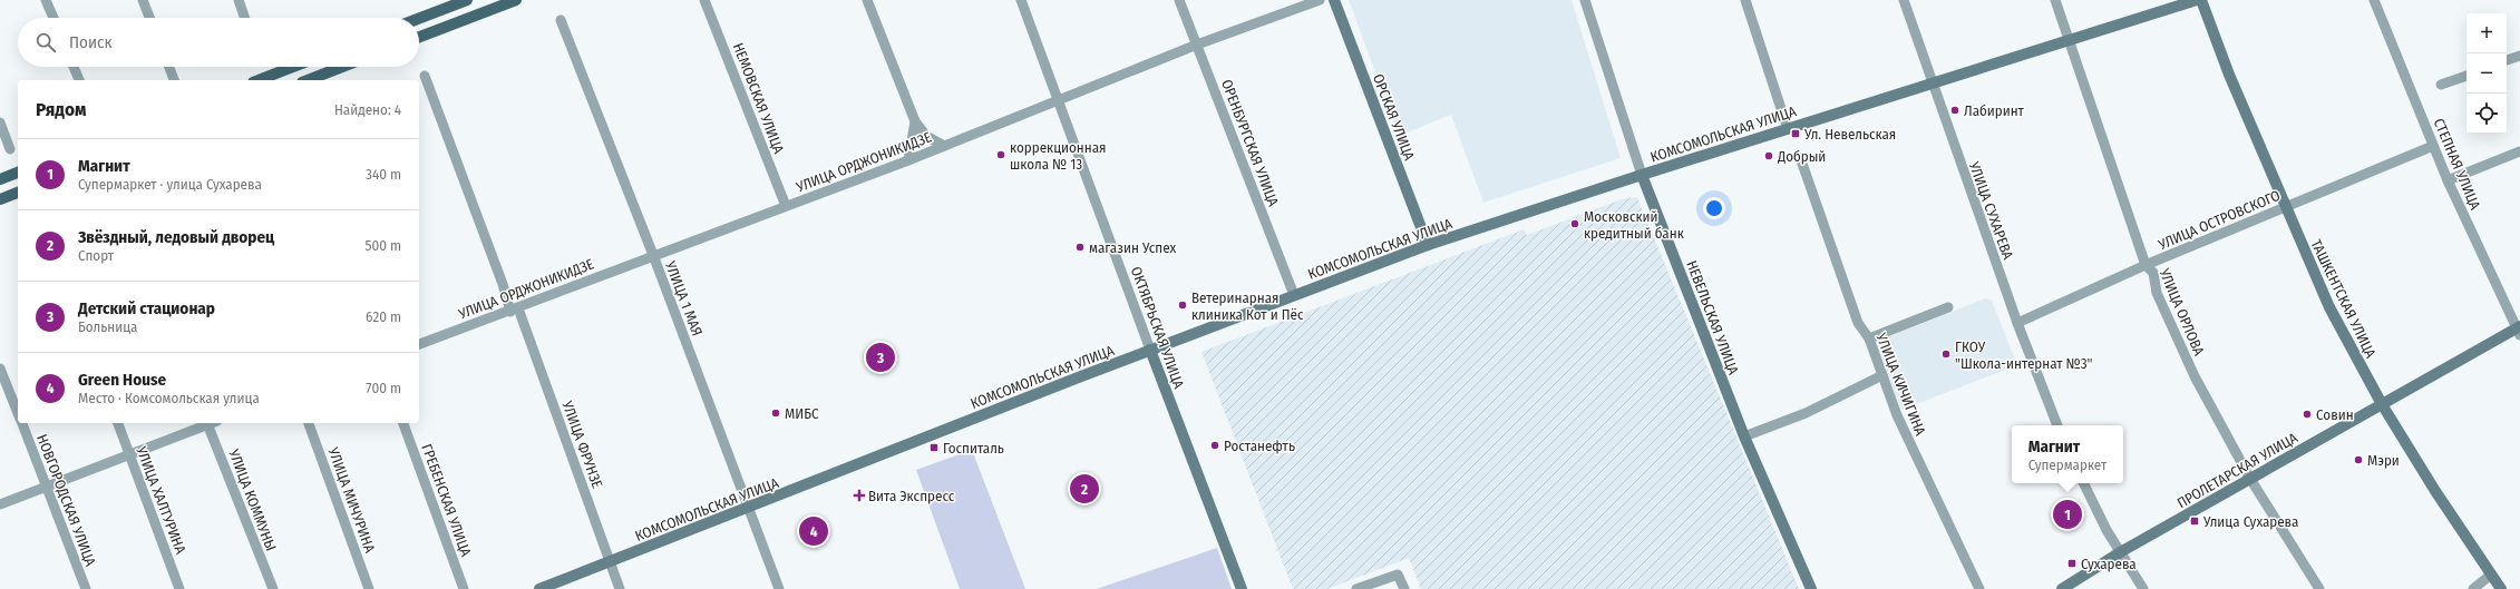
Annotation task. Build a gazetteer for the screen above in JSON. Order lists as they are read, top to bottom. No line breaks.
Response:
{"streets":{"main road":["ОРСКАЯ УЛИЦА","КОМСОМОЛЬСКАЯ УЛИЦА","ТАШКЕНТСКАЯ УЛИЦА","НЕВЕЛЬСКАЯ УЛИЦА","ОКТЯБРЬСКАЯ УЛИЦА","ПРОЛЕТАРСКАЯ УЛИЦА"],"street":["НЕМОВСКАЯ УЛИЦА","ОРЕНБУРГСКАЯ УЛИЦА","УЛИЦА ОРДЖОНИКИДЗЕ","СТЕПНАЯ УЛИЦА","УЛИЦА СУХАРЕВА","УЛИЦА ОСТРОВСКОГО","УЛИЦА 1 МАЯ","УЛИЦА ОРЛОВА","УЛИЦА КИЧИГИНА","УЛИЦА ФРУНЗЕ","НОВГОРОДСКАЯ УЛИЦА","УЛИЦА ХАЛТУРИНА","УЛИЦА КОММУНЫ","УЛИЦА МИЧУРИНА","ГРЕБЕНСКАЯ УЛИЦА"]},"crossings":[["НЕМОВСКАЯ УЛИЦА","УЛИЦА ОРДЖОНИКИДЗЕ"],["ОРСКАЯ УЛИЦА","КОМСОМОЛЬСКАЯ УЛИЦА"],["КОМСОМОЛЬСКАЯ УЛИЦА","ОРЕНБУРГСКАЯ УЛИЦА"],["КОМСОМОЛЬСКАЯ УЛИЦА","УЛИЦА СУХАРЕВА"],["КОМСОМОЛЬСКАЯ УЛИЦА","УЛИЦА 1 МАЯ"],["КОМСОМОЛЬСКАЯ УЛИЦА","УЛИЦА ОРЛОВА"],["КОМСОМОЛЬСКАЯ УЛИЦА","НЕВЕЛЬСКАЯ УЛИЦА"],["КОМСОМОЛЬСКАЯ УЛИЦА","ОКТЯБРЬСКАЯ УЛИЦА"],["КОМСОМОЛЬСКАЯ УЛИЦА","УЛИЦА ФРУНЗЕ"],["ОРЕНБУРГСКАЯ УЛИЦА","УЛИЦА ОРДЖОНИКИДЗЕ"],["УЛИЦА ОРДЖОНИКИДЗЕ","УЛИЦА 1 МАЯ"],["УЛИЦА ОРДЖОНИКИДЗЕ","ОКТЯБРЬСКАЯ УЛИЦА"],["УЛИЦА ОРДЖОНИКИДЗЕ","УЛИЦА ФРУНЗЕ"],["СТЕПНАЯ УЛИЦА","УЛИЦА ОСТРОВСКОГО"],["СТЕПНАЯ УЛИЦА","ПРОЛЕТАРСКАЯ УЛИЦА"],["УЛИЦА СУХАРЕВА","УЛИЦА ОСТРОВСКОГО"],["УЛИЦА ОСТРОВСКОГО","ТАШКЕНТСКАЯ УЛИЦА"],["УЛИЦА ОСТРОВСКОГО","УЛИЦА ОРЛОВА"],["ТАШКЕНТСКАЯ УЛИЦА","ПРОЛЕТАРСКАЯ УЛИЦА"],["УЛИЦА ОРЛОВА","ПРОЛЕТАРСКАЯ УЛИЦА"]],"places":{"other":["Лабиринт","коррекционная школа № 13","Добрый","Московский кредитный банк","магазин Успех","Ветеринарная клиника Кот и Пёс","ГКОУ \"Школа-интернат №3\"","МИБС","Совин","Ростанефть","Мэри"],"transit":["Ул. Невельская","Госпиталь","Улица Сухарева","Сухарева"],"health":["Вита Экспресс"]},"page":{"map_buttons":["+","−"],"search":"Поиск","heading":["Рядом","Найдено: 4"],"list":[{"mark":"1","name":"Магнит","note":"Супермаркет · улица Сухарева","value":"340 m"},{"mark":"2","name":"Звёздный, ледовый дворец","note":"Спорт","value":"500 m"},{"mark":"3","name":"Детский стационар","note":"Больница","value":"620 m"},{"mark":"4","name":"Green House","note":"Место · Комсомольская улица","value":"700 m"}],"pins":["3","2","1","4"],"popup":["Магнит","Супермаркет"]}}
